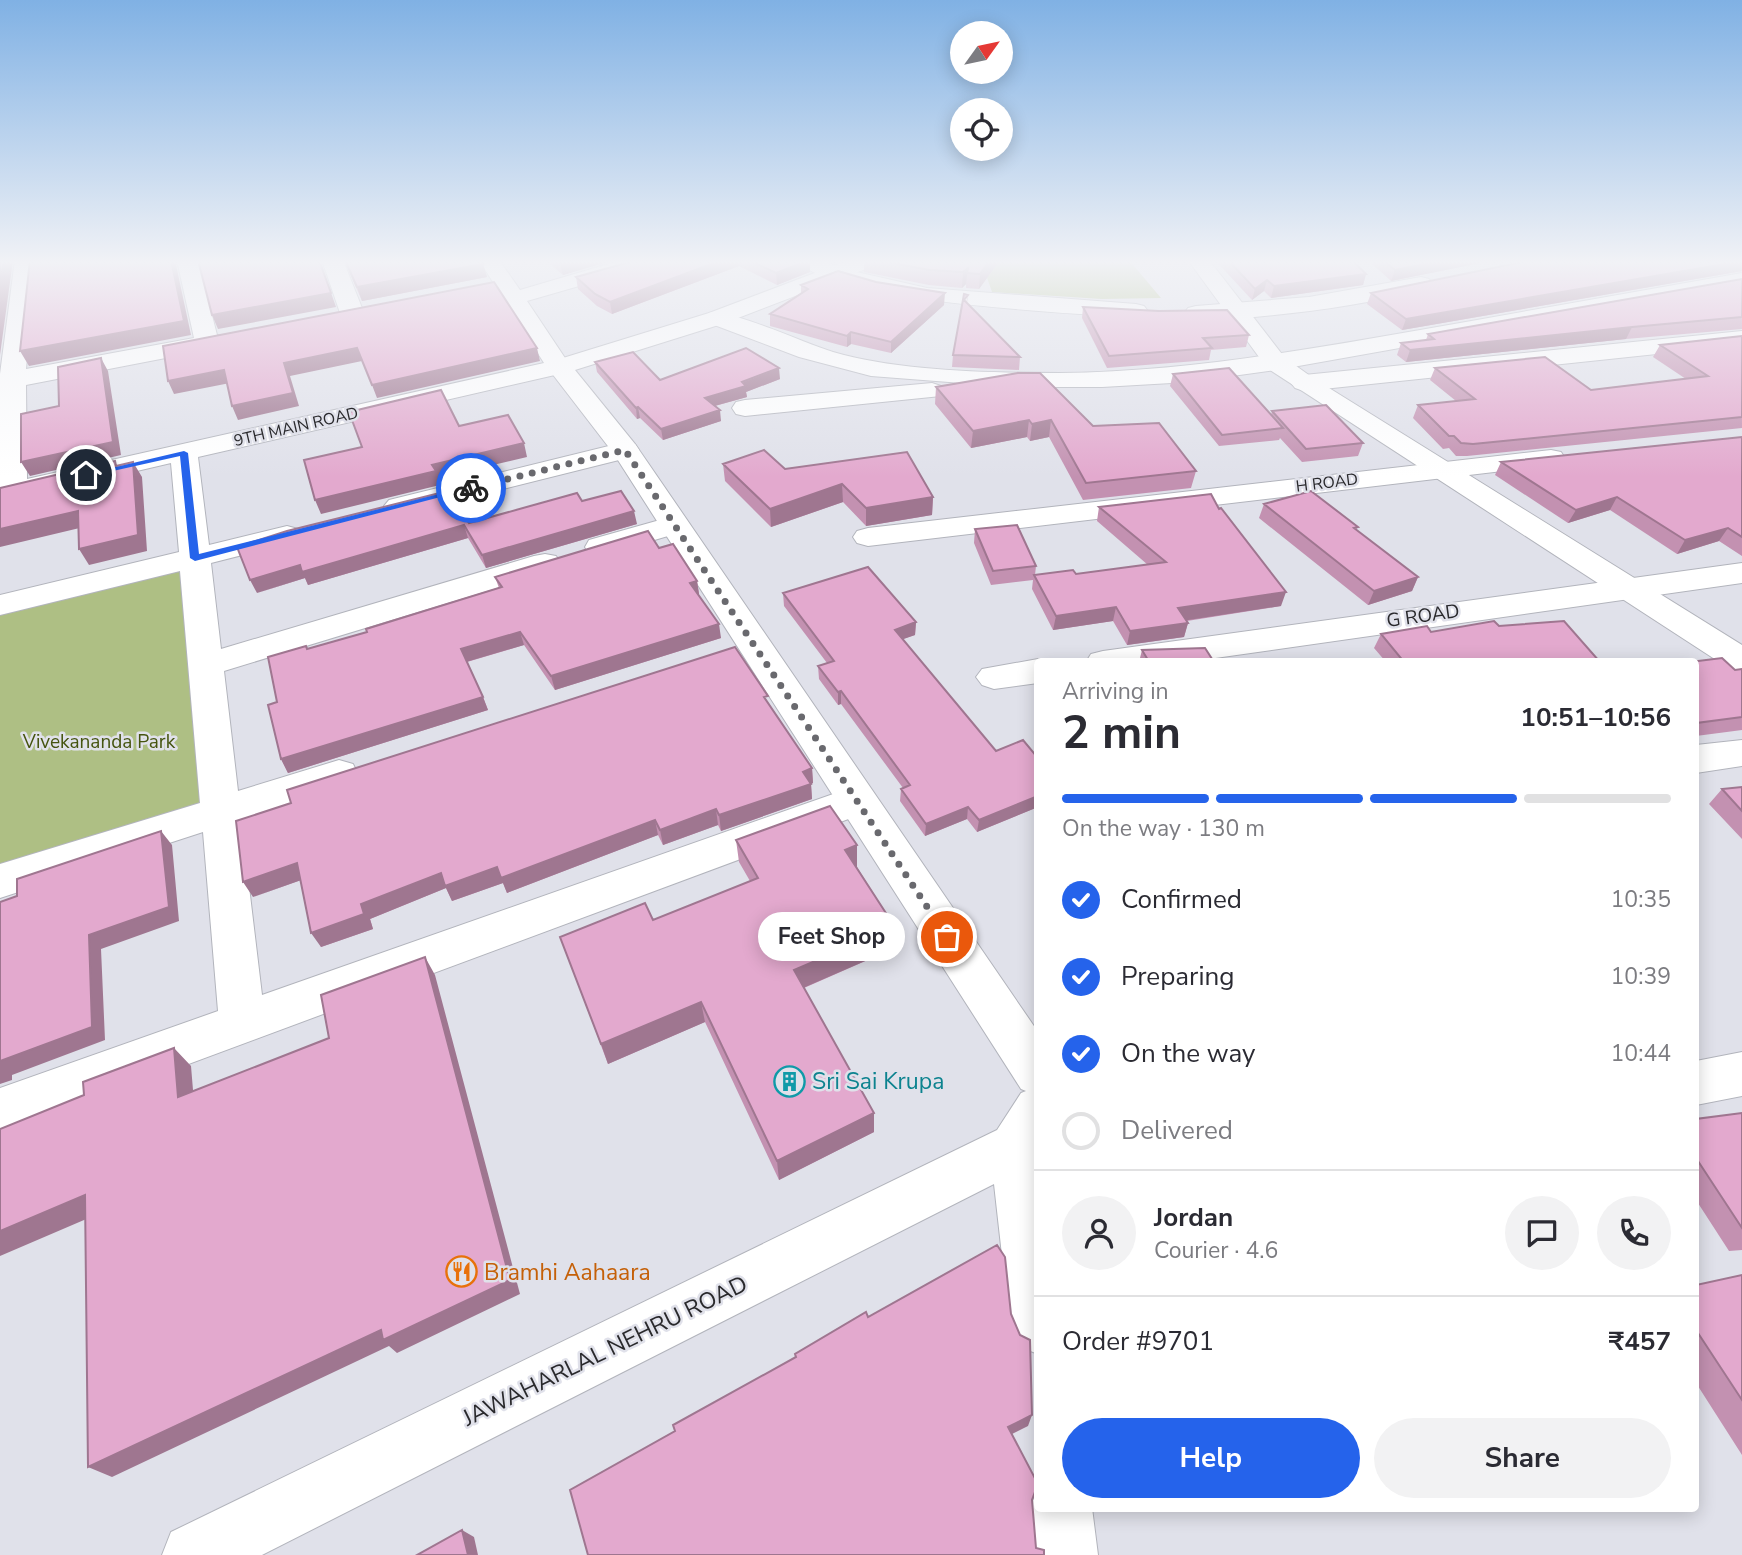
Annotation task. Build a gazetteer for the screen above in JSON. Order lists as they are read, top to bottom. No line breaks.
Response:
{"streets":{"street":["9TH MAIN ROAD","H ROAD","G ROAD","JAWAHARLAL NEHRU ROAD"]},"parks":["Vivekananda Park"],"places":{"other":["Feet Shop"],"building":["Sri Sai Krupa"],"restaurant":["Bramhi Aahaara"]},"north":"top right","page":{"heading":["2 min","Arriving in","10:51–10:56"],"panel":["Jordan","Courier · 4.6","Order #9701","₹457"],"bar":"On the way · 130 m","list":[["Confirmed","10:35"],["Preparing","10:39"],["On the way","10:44"],"Delivered"],"bubble":"Feet Shop","buttons":["Help","Share"]}}
